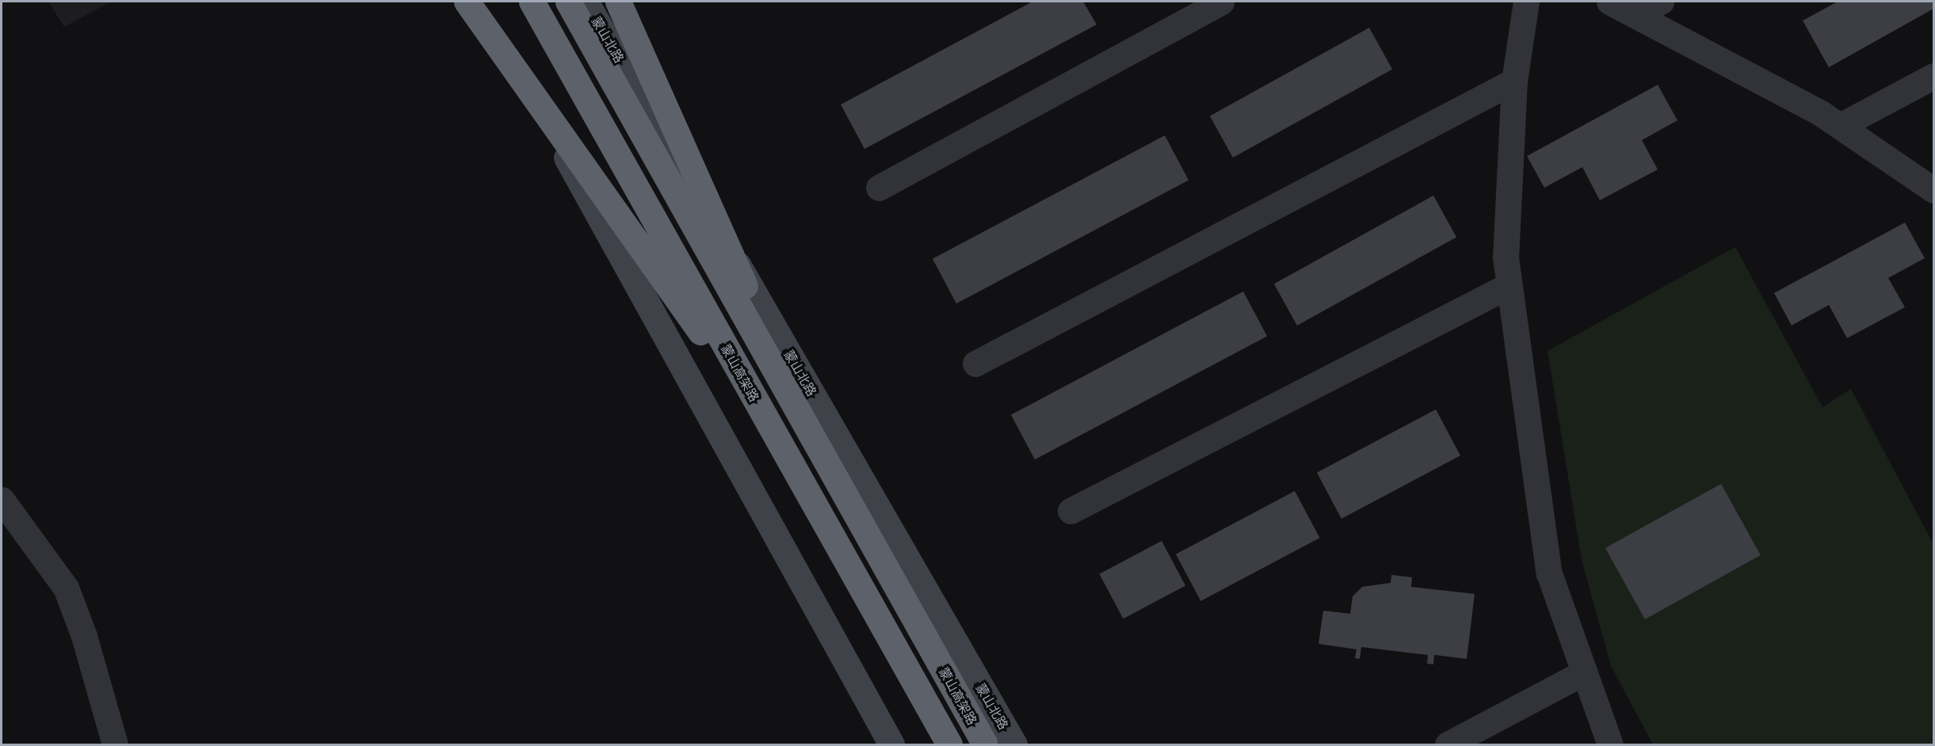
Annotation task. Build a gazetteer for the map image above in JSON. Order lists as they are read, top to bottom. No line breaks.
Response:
{"streets":{"highway":["蒙山高架路"],"main road":["蒙山北路"]}}
